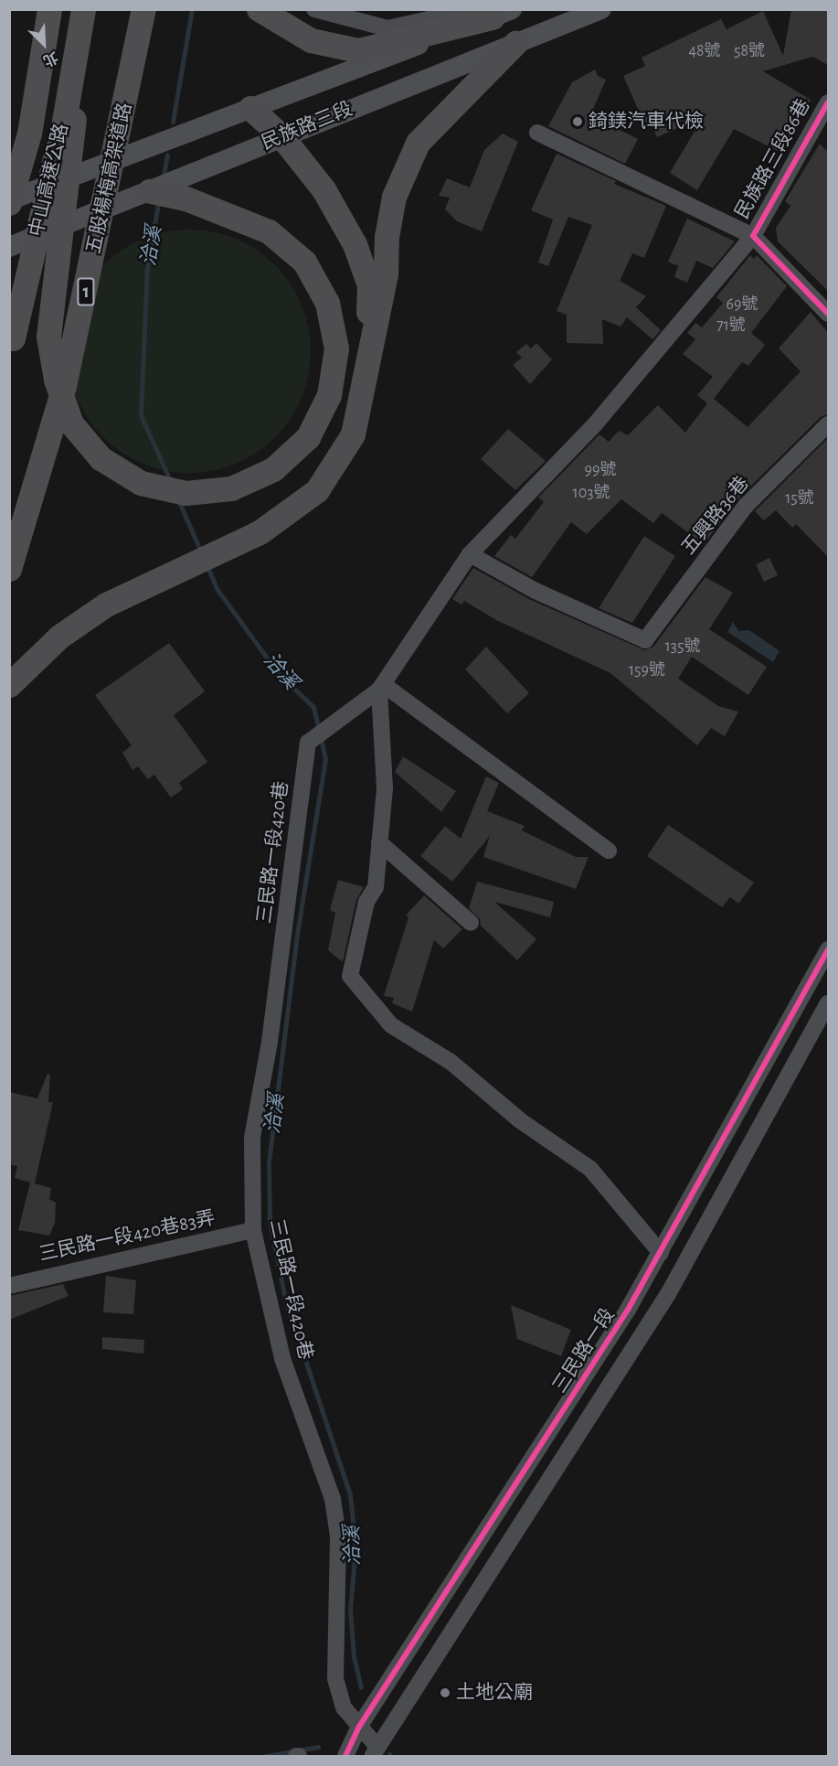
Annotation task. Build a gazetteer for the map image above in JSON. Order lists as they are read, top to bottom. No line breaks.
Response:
{"streets":{"highway":["五股楊梅高架道路","中山高速公路","1"],"main road":["民族路三段"],"street":["民族路三段86巷","五興路36巷","三民路一段420巷","三民路一段420巷83弄","三民路一段"]},"crossings":[["民族路三段","中山高速公路"],["民族路三段86巷","五興路36巷"],["民族路三段86巷","三民路一段420巷"],["五興路36巷","三民路一段420巷"],["三民路一段420巷","三民路一段420巷83弄"],["三民路一段420巷","三民路一段"]],"water":["洽溪"],"places":["錡鎂汽車代檢","土地公廟"],"house_numbers":["48號","58號","69號","71號","99號","103號","15號","135號","159號"],"north":"bottom right"}
